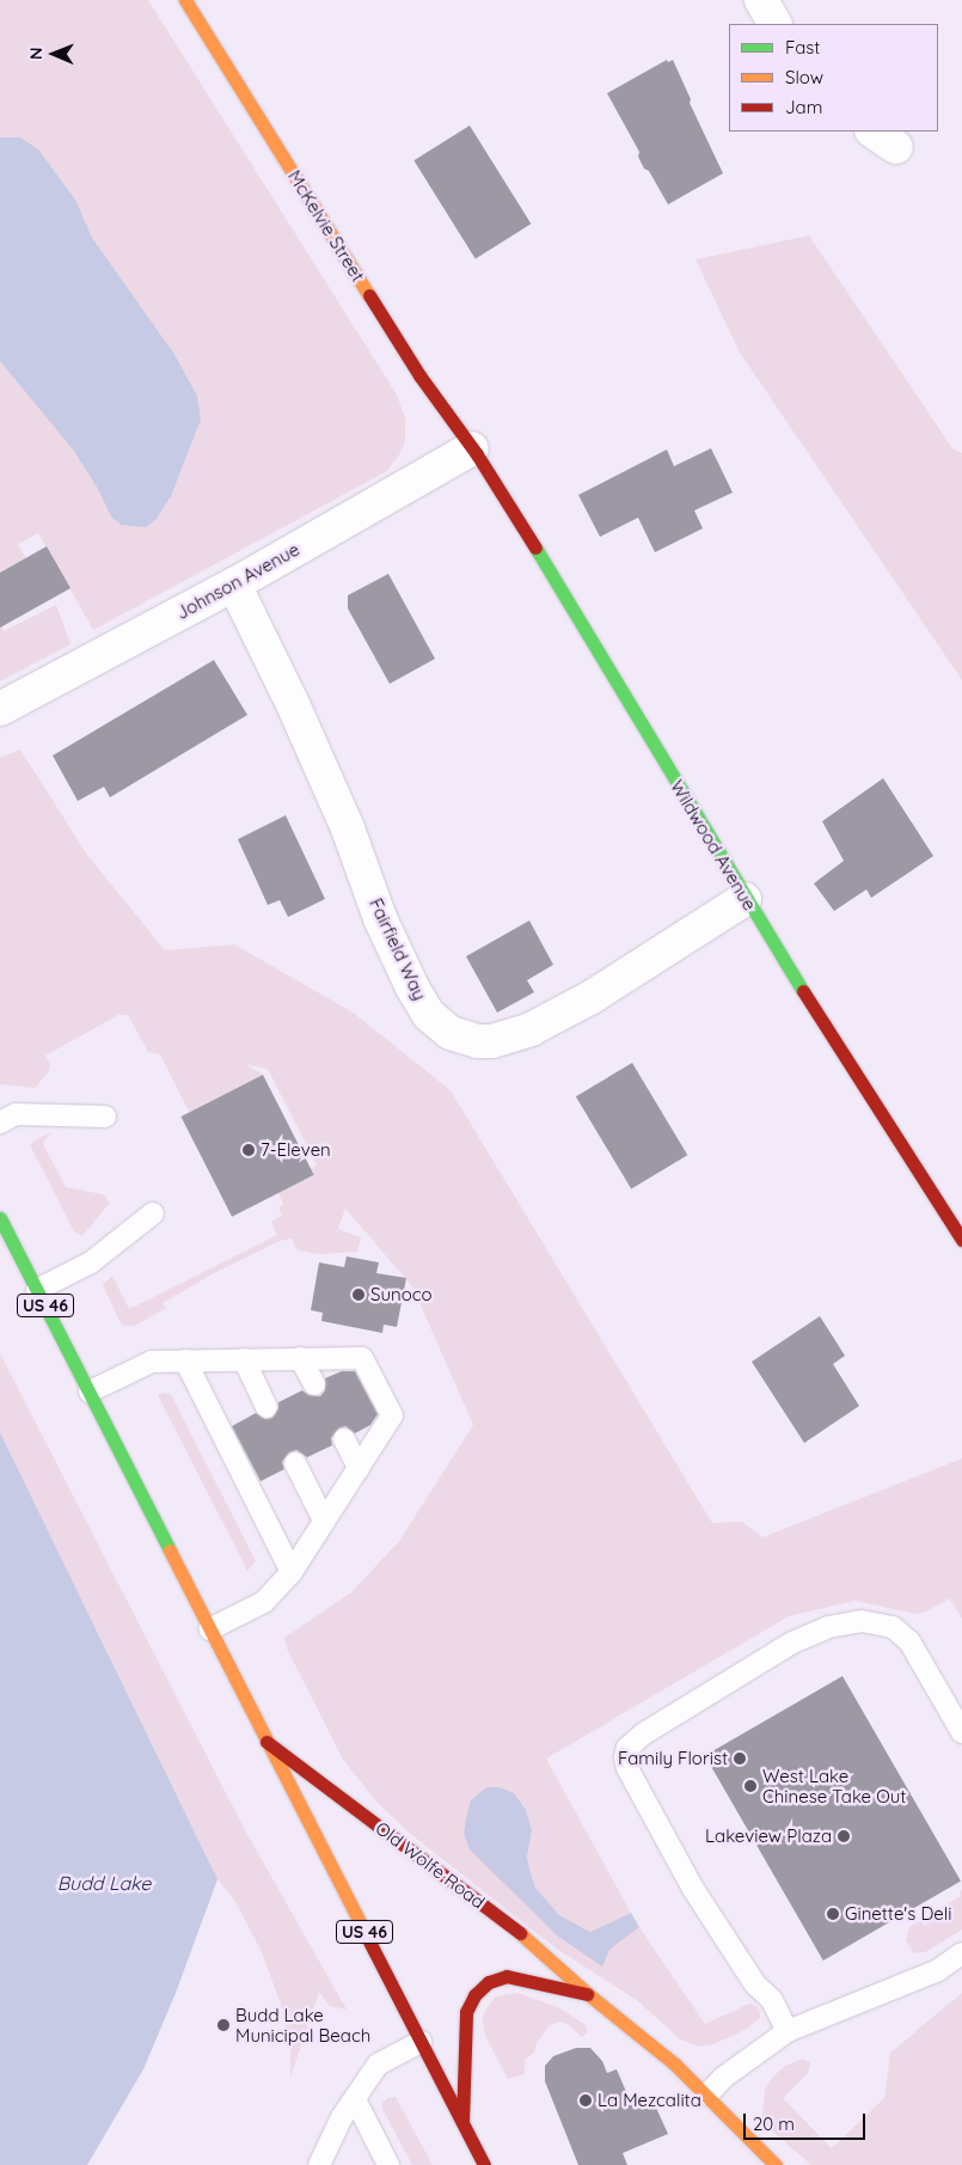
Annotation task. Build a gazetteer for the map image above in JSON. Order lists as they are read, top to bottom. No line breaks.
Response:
{"streets":{"street":["McKelvie Street","Johnson Avenue","Wildwood Avenue","Fairfield Way","US 46","Old Wolfe Road"]},"crossings":[["McKelvie Street","Johnson Avenue"],["McKelvie Street","Wildwood Avenue"],["Johnson Avenue","Wildwood Avenue"],["Johnson Avenue","Fairfield Way"],["Wildwood Avenue","Fairfield Way"],["US 46","Old Wolfe Road"]],"water":["Budd Lake"],"places":["7-Eleven","Sunoco","Family Florist","West Lake Chinese Take Out","Lakeview Plaza","Ginette's Deli","Budd Lake Municipal Beach","La Mezcalita"],"legend":["Fast","Slow","Jam"],"scale_bar":"20 m","north":"left"}
